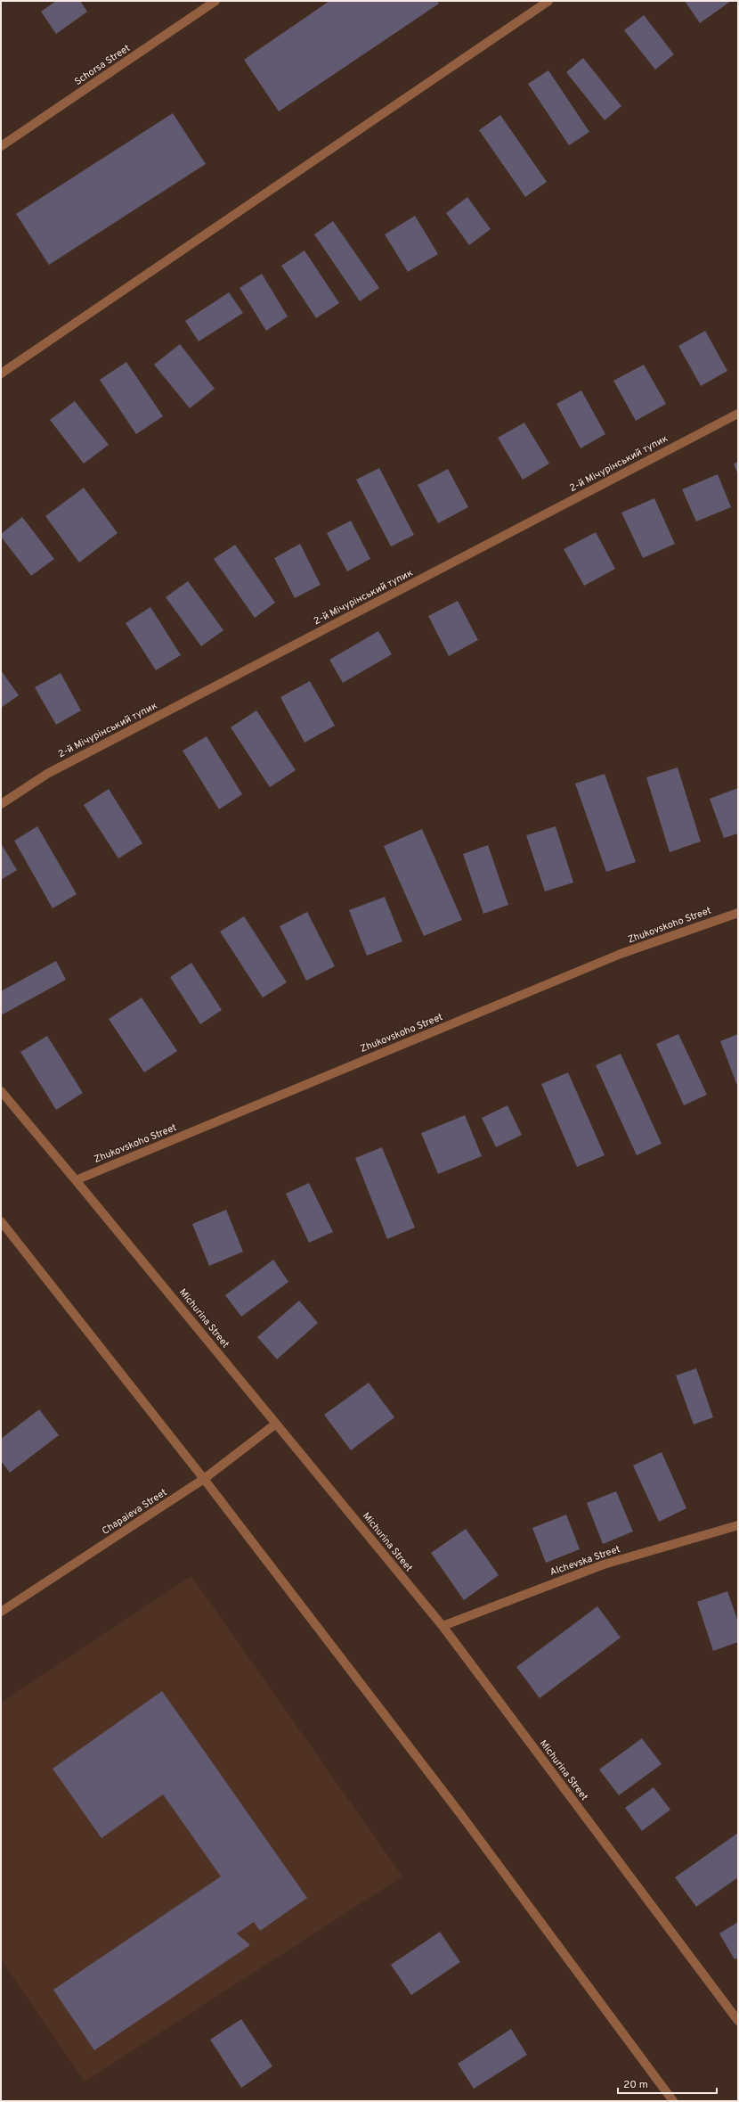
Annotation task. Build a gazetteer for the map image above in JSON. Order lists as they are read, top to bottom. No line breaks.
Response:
{"streets":{"street":["Schorsa Street","2-й Мічурінський тупик","Zhukovskoho Street","Michurina Street","Chapaieva Street","Alchevska Street"]},"crossings":[["Zhukovskoho Street","Michurina Street"],["Michurina Street","Chapaieva Street"],["Michurina Street","Alchevska Street"]],"scale_bar":"20 m"}
